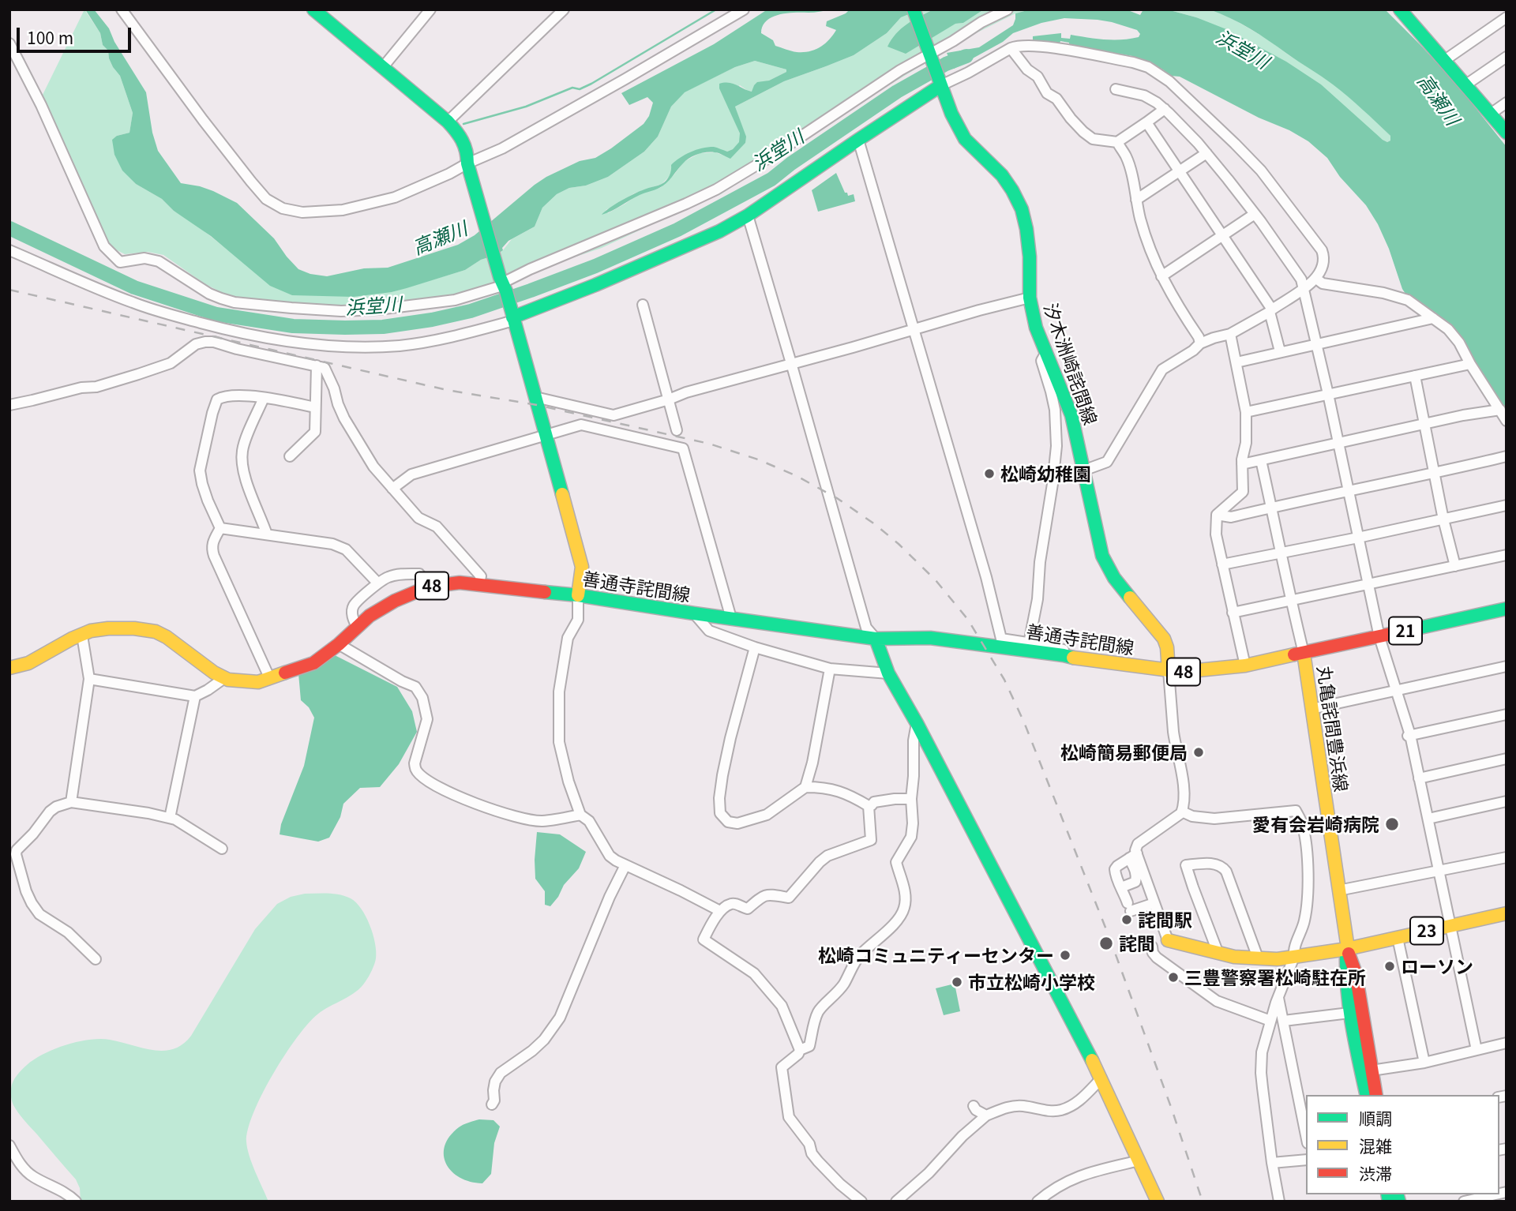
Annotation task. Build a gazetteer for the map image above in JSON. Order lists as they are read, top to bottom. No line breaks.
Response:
{"streets":{"main road":["汐木洲崎詫間線","48","善通寺詫間線","21","丸亀詫間豊浜線","23"]},"crossings":[["汐木洲崎詫間線","善通寺詫間線"],["善通寺詫間線","丸亀詫間豊浜線"],["丸亀詫間豊浜線","23"]],"water":["浜堂川","高瀬川"],"places":["松崎幼稚園","松崎簡易郵便局","愛有会岩崎病院","詫間駅","詫間","松崎コミュニティーセンター","ローソン","三豊警察署松崎駐在所","市立松崎小学校"],"legend":["順調","混雑","渋滞"],"scale_bar":"100 m"}
